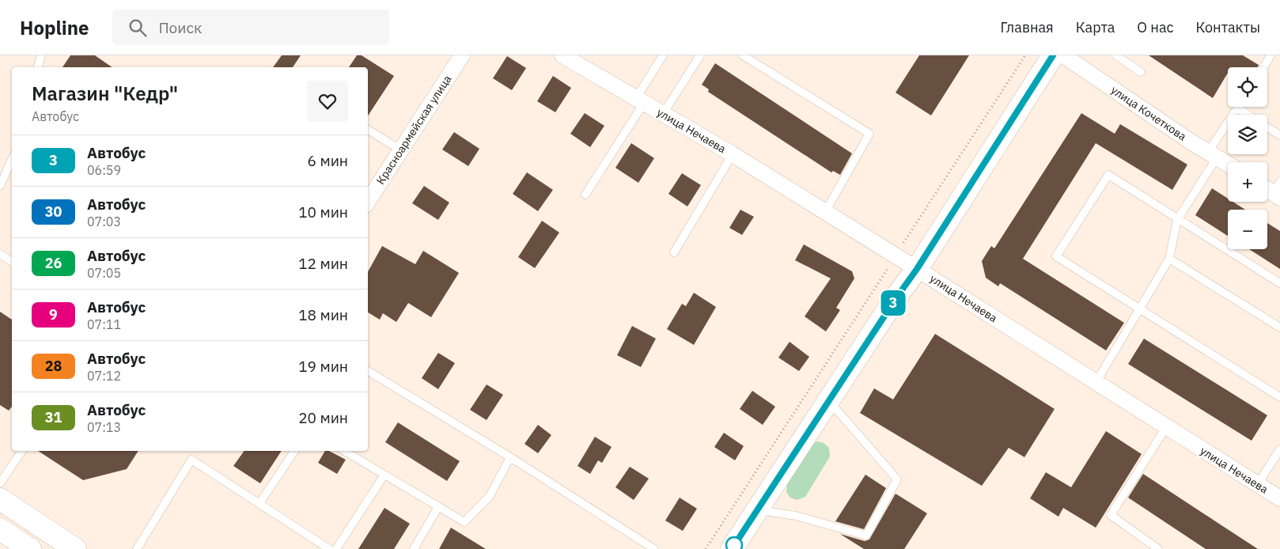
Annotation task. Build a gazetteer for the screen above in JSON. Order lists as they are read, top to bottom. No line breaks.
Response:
{"streets":{"street":["улица Кочеткова","Красноармейская улица","улица Нечаева"]},"lines":["bus line 3"],"page":{"header":"Hopline","search":"Поиск","nav":["Главная","Карта","О нас","Контакты"],"on_map":"3","map_buttons":["+","−"],"heading":["Магазин \"Кедр\"","Автобус"],"list":[{"mark":"3","name":"Автобус","note":"06:59","value":"6 мин"},{"mark":"30","name":"Автобус","note":"07:03","value":"10 мин"},{"mark":"26","name":"Автобус","note":"07:05","value":"12 мин"},{"mark":"9","name":"Автобус","note":"07:11","value":"18 мин"},{"mark":"28","name":"Автобус","note":"07:12","value":"19 мин"},{"mark":"31","name":"Автобус","note":"07:13","value":"20 мин"}]}}
